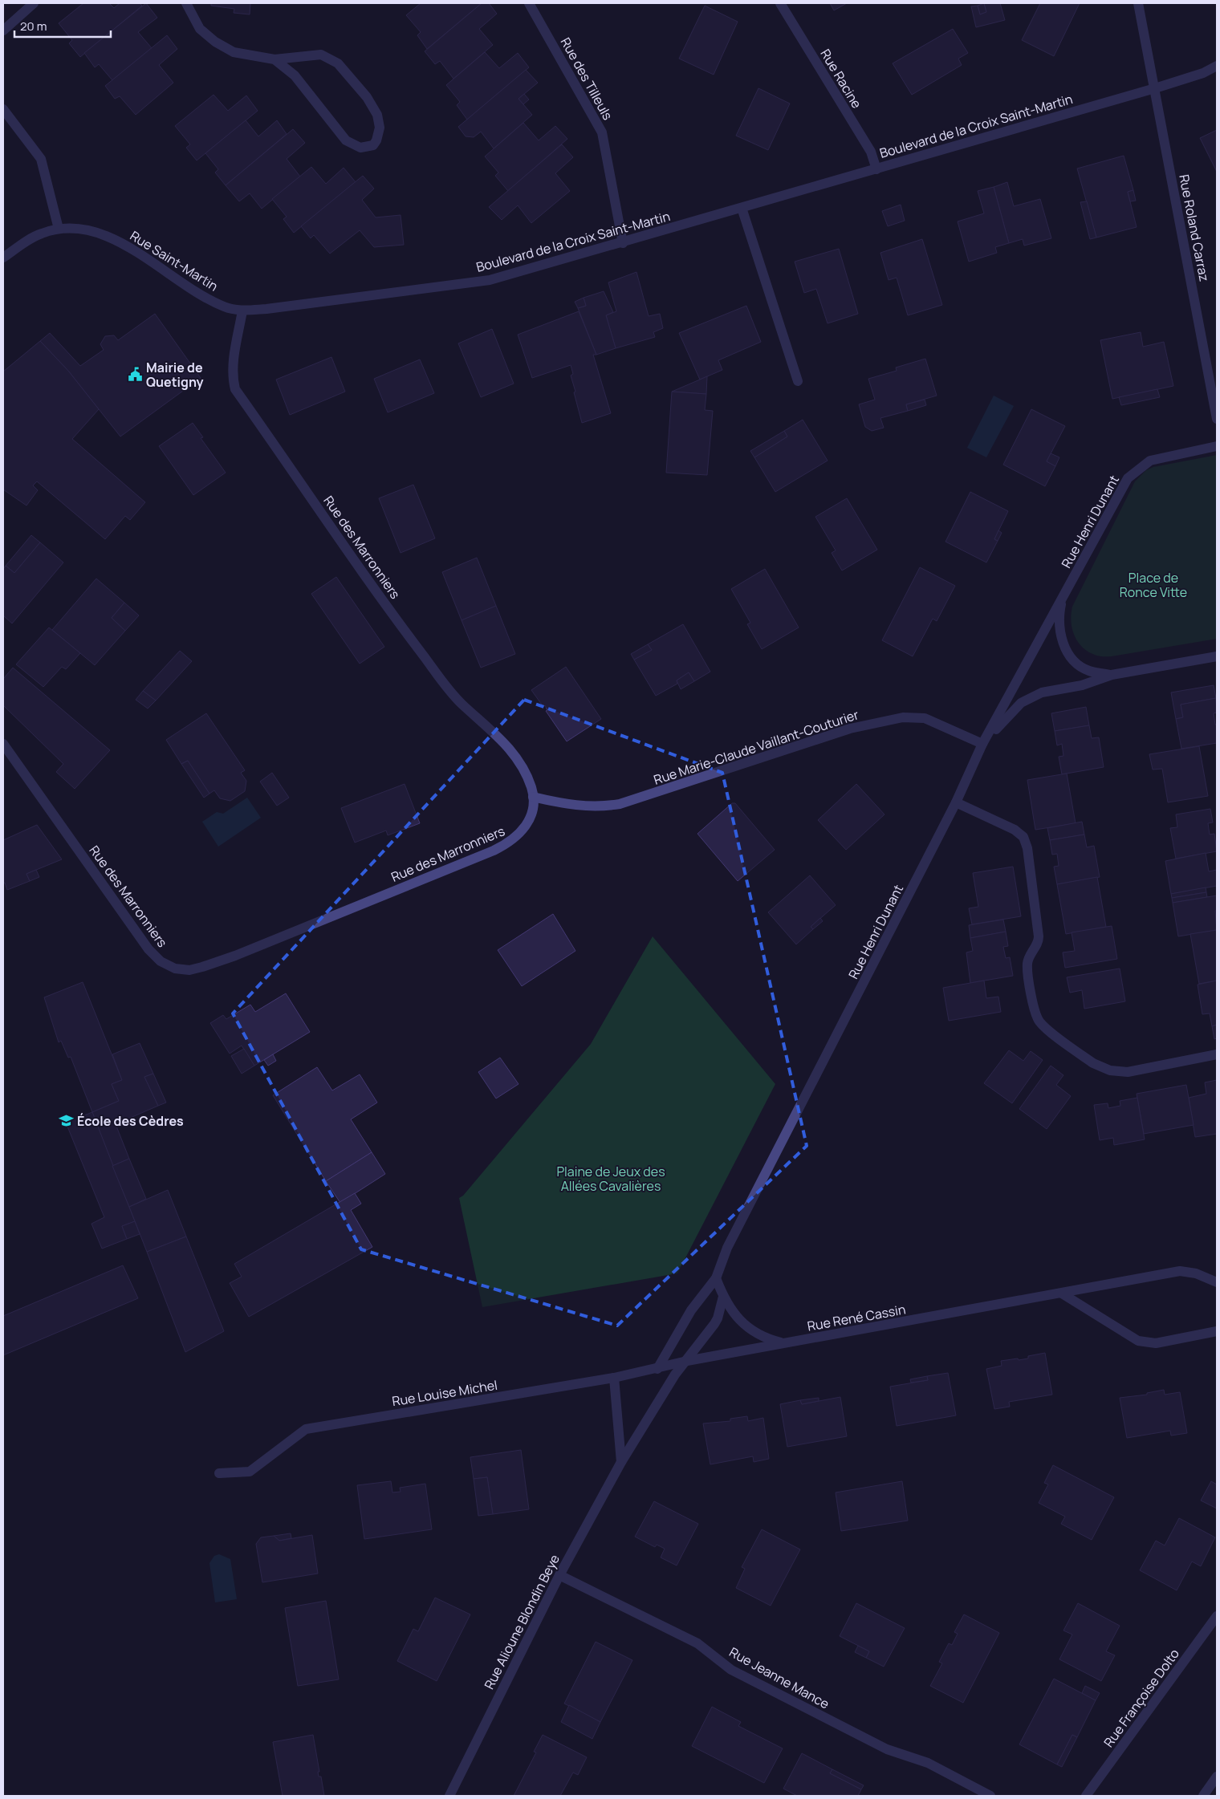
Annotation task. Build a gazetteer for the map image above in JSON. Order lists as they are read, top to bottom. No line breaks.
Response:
{"streets":{"street":["Rue des Tilleuls","Rue Racine","Boulevard de la Croix Saint-Martin","Rue Roland Carraz","Rue Saint-Martin","Rue Henri Dunant","Rue des Marronniers","Rue Marie-Claude Vaillant-Couturier","Rue René Cassin","Rue Louise Michel","Rue Alioune Blondin Beye","Rue Jeanne Mance","Rue Françoise Dolto"]},"crossings":[["Rue des Tilleuls","Boulevard de la Croix Saint-Martin"],["Rue Racine","Boulevard de la Croix Saint-Martin"],["Boulevard de la Croix Saint-Martin","Rue Roland Carraz"],["Boulevard de la Croix Saint-Martin","Rue Saint-Martin"],["Boulevard de la Croix Saint-Martin","Rue des Marronniers"],["Rue Saint-Martin","Rue des Marronniers"],["Rue Henri Dunant","Rue Marie-Claude Vaillant-Couturier"],["Rue Henri Dunant","Rue René Cassin"],["Rue Henri Dunant","Rue Louise Michel"],["Rue des Marronniers","Rue Marie-Claude Vaillant-Couturier"],["Rue René Cassin","Rue Louise Michel"],["Rue René Cassin","Rue Alioune Blondin Beye"],["Rue Alioune Blondin Beye","Rue Jeanne Mance"]],"parks":["Place de Ronce Vitte","Plaine de Jeux des Allées Cavalières"],"places":{"public building":["Mairie de Quetigny"],"school or university":["École des Cèdres"]},"scale_bar":"20 m"}
